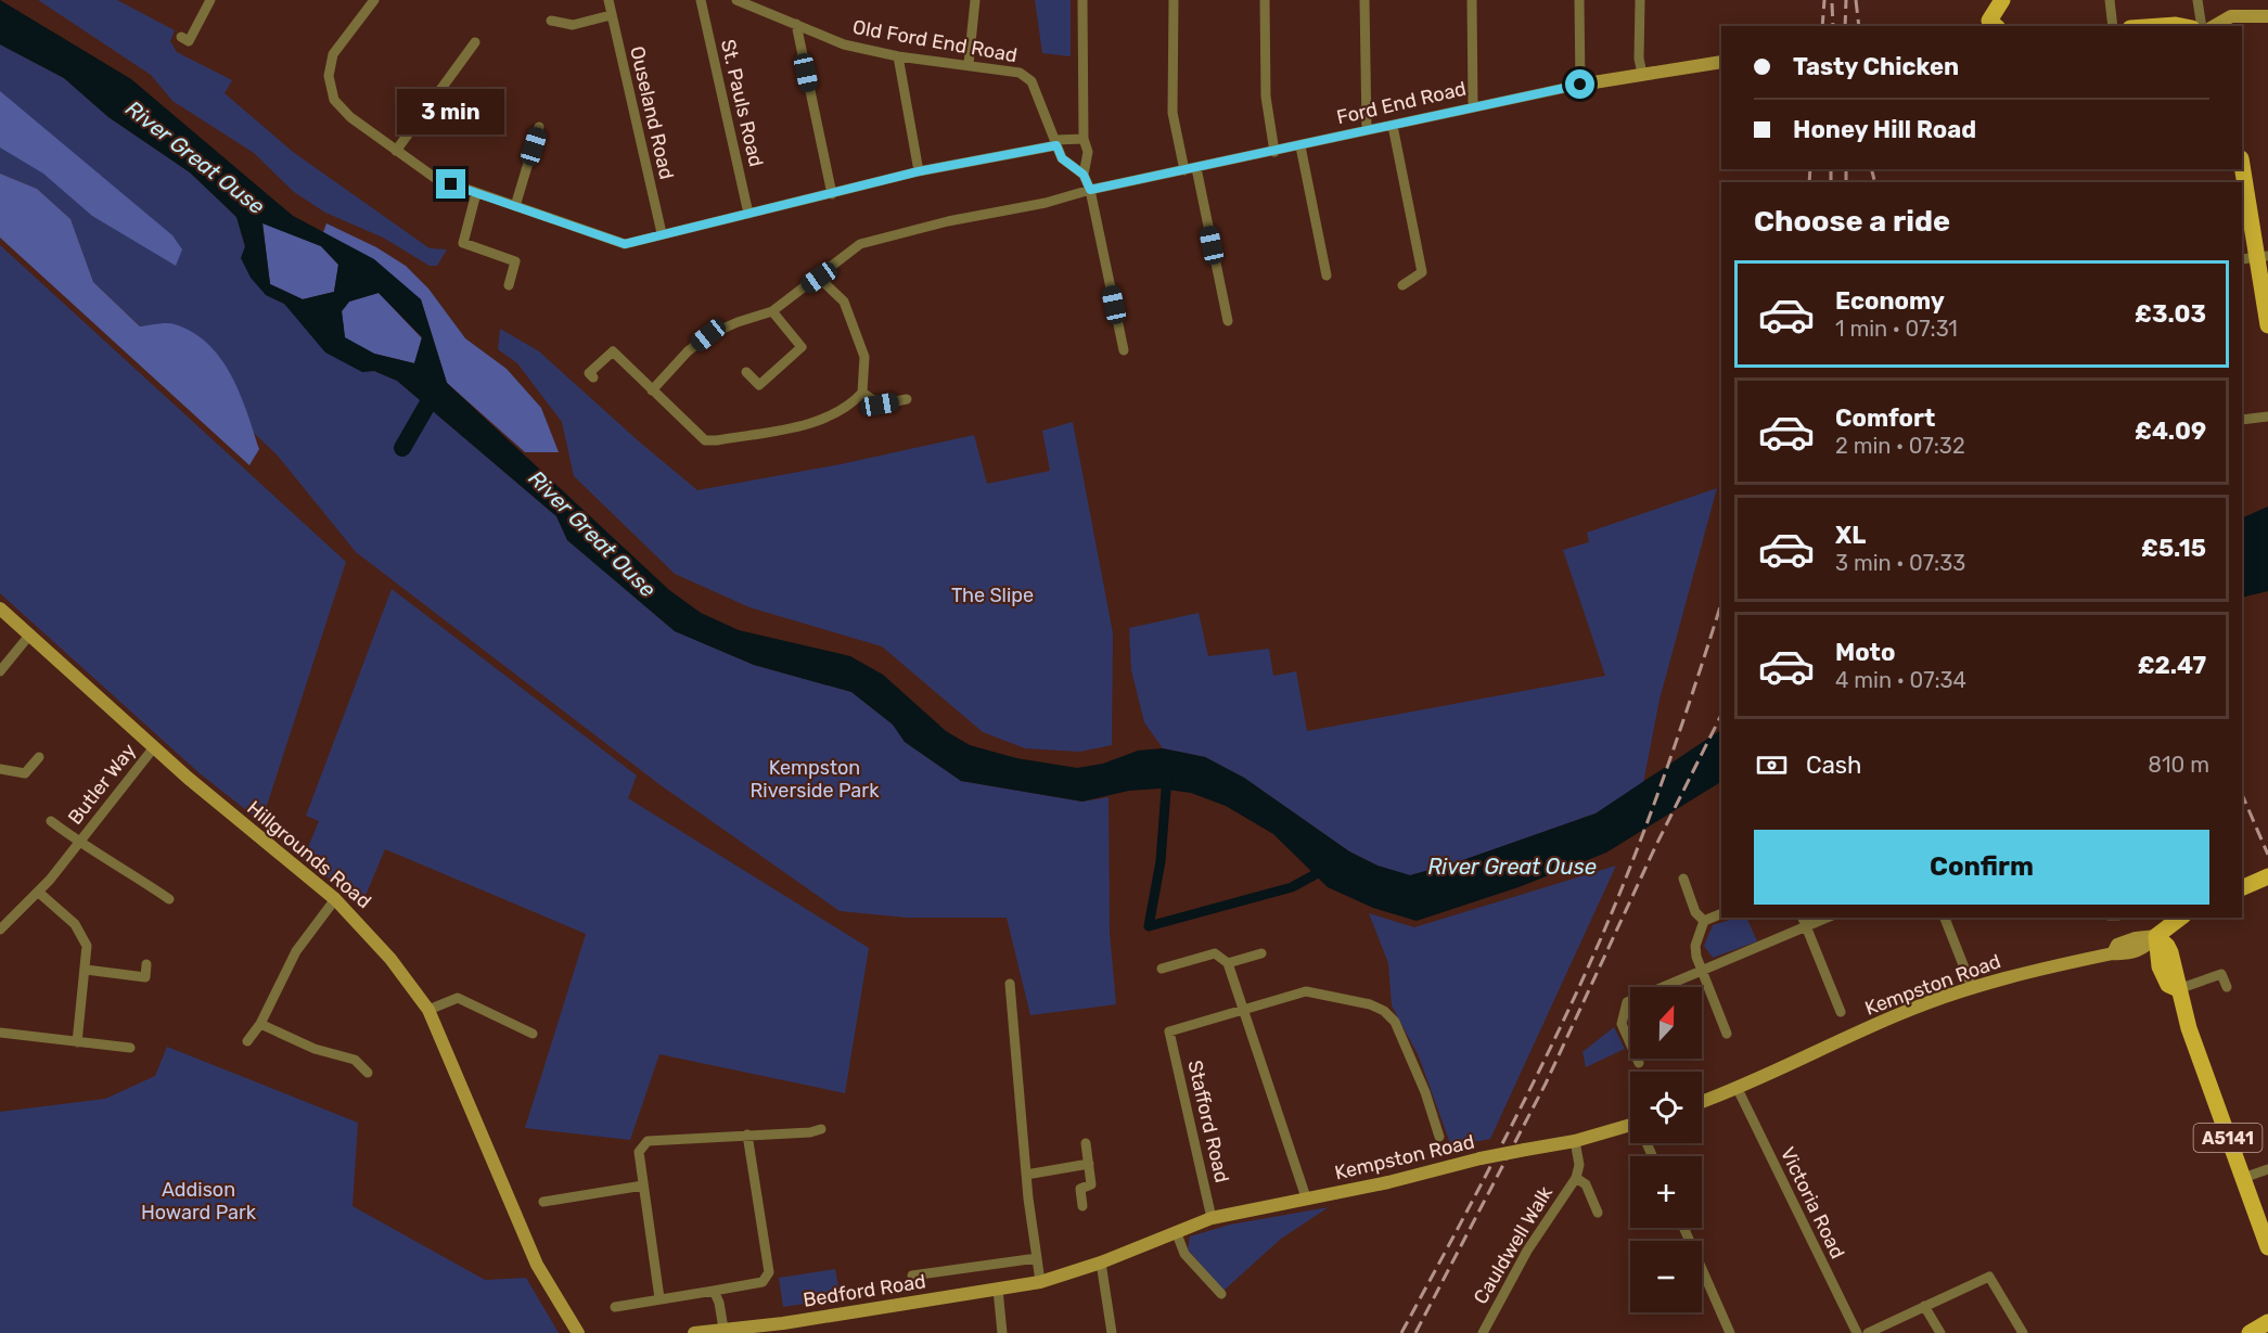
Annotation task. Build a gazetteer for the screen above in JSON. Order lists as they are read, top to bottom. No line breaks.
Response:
{"streets":{"main road":["Ford End Road","Hillgrounds Road","Kempston Road","A5141","Bedford Road"],"street":["Old Ford End Road","St. Pauls Road","Ouseland Road","Butler Way","Stafford Road","Victoria Road","Cauldwell Walk"]},"crossings":[["Butler Way","Hillgrounds Road"],["Kempston Road","Stafford Road"],["Kempston Road","A5141"],["Kempston Road","Victoria Road"],["Kempston Road","Cauldwell Walk"],["Kempston Road","Bedford Road"]],"water":["River Great Ouse"],"parks":["The Slipe","Kempston Riverside Park","Addison Howard Park"],"north":"top","page":{"banner":["Tasty Chicken","Honey Hill Road"],"bubble":"3 min","heading":"Choose a ride","list":[{"name":"Economy","note":"1 min · 07:31","value":"£3.03"},{"name":"Comfort","note":"2 min · 07:32","value":"£4.09"},{"name":"XL","note":"3 min · 07:33","value":"£5.15"},{"name":"Moto","note":"4 min · 07:34","value":"£2.47"}],"pay":["Cash","810 m"],"buttons":"Confirm","map_buttons":["+","−"]}}
